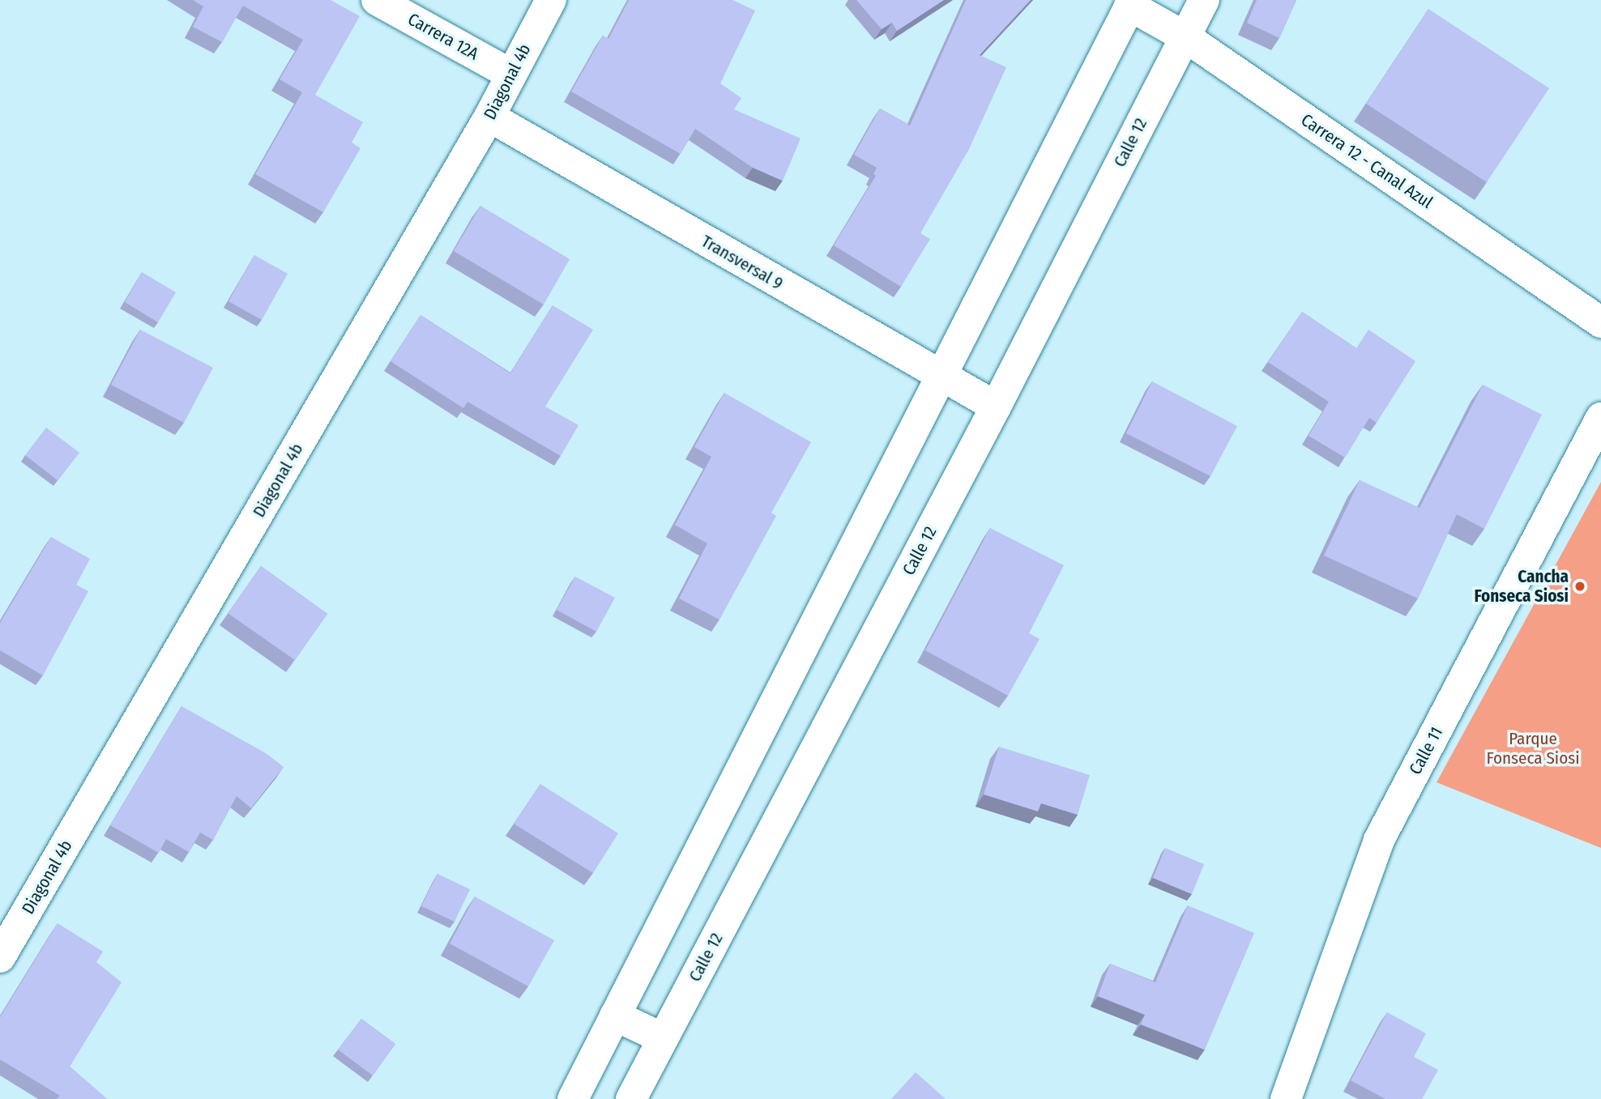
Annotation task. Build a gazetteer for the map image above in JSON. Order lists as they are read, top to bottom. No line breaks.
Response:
{"streets":{"street":["Carrera 12A","Diagonal 4b","Calle 12","Carrera 12 - Canal Azul","Transversal 9","Calle 11"]},"crossings":[["Carrera 12A","Diagonal 4b"],["Diagonal 4b","Transversal 9"],["Calle 12","Carrera 12 - Canal Azul"],["Calle 12","Transversal 9"]],"parks":["Parque Fonseca Siosi"],"places":["Cancha Fonseca Siosi"]}
